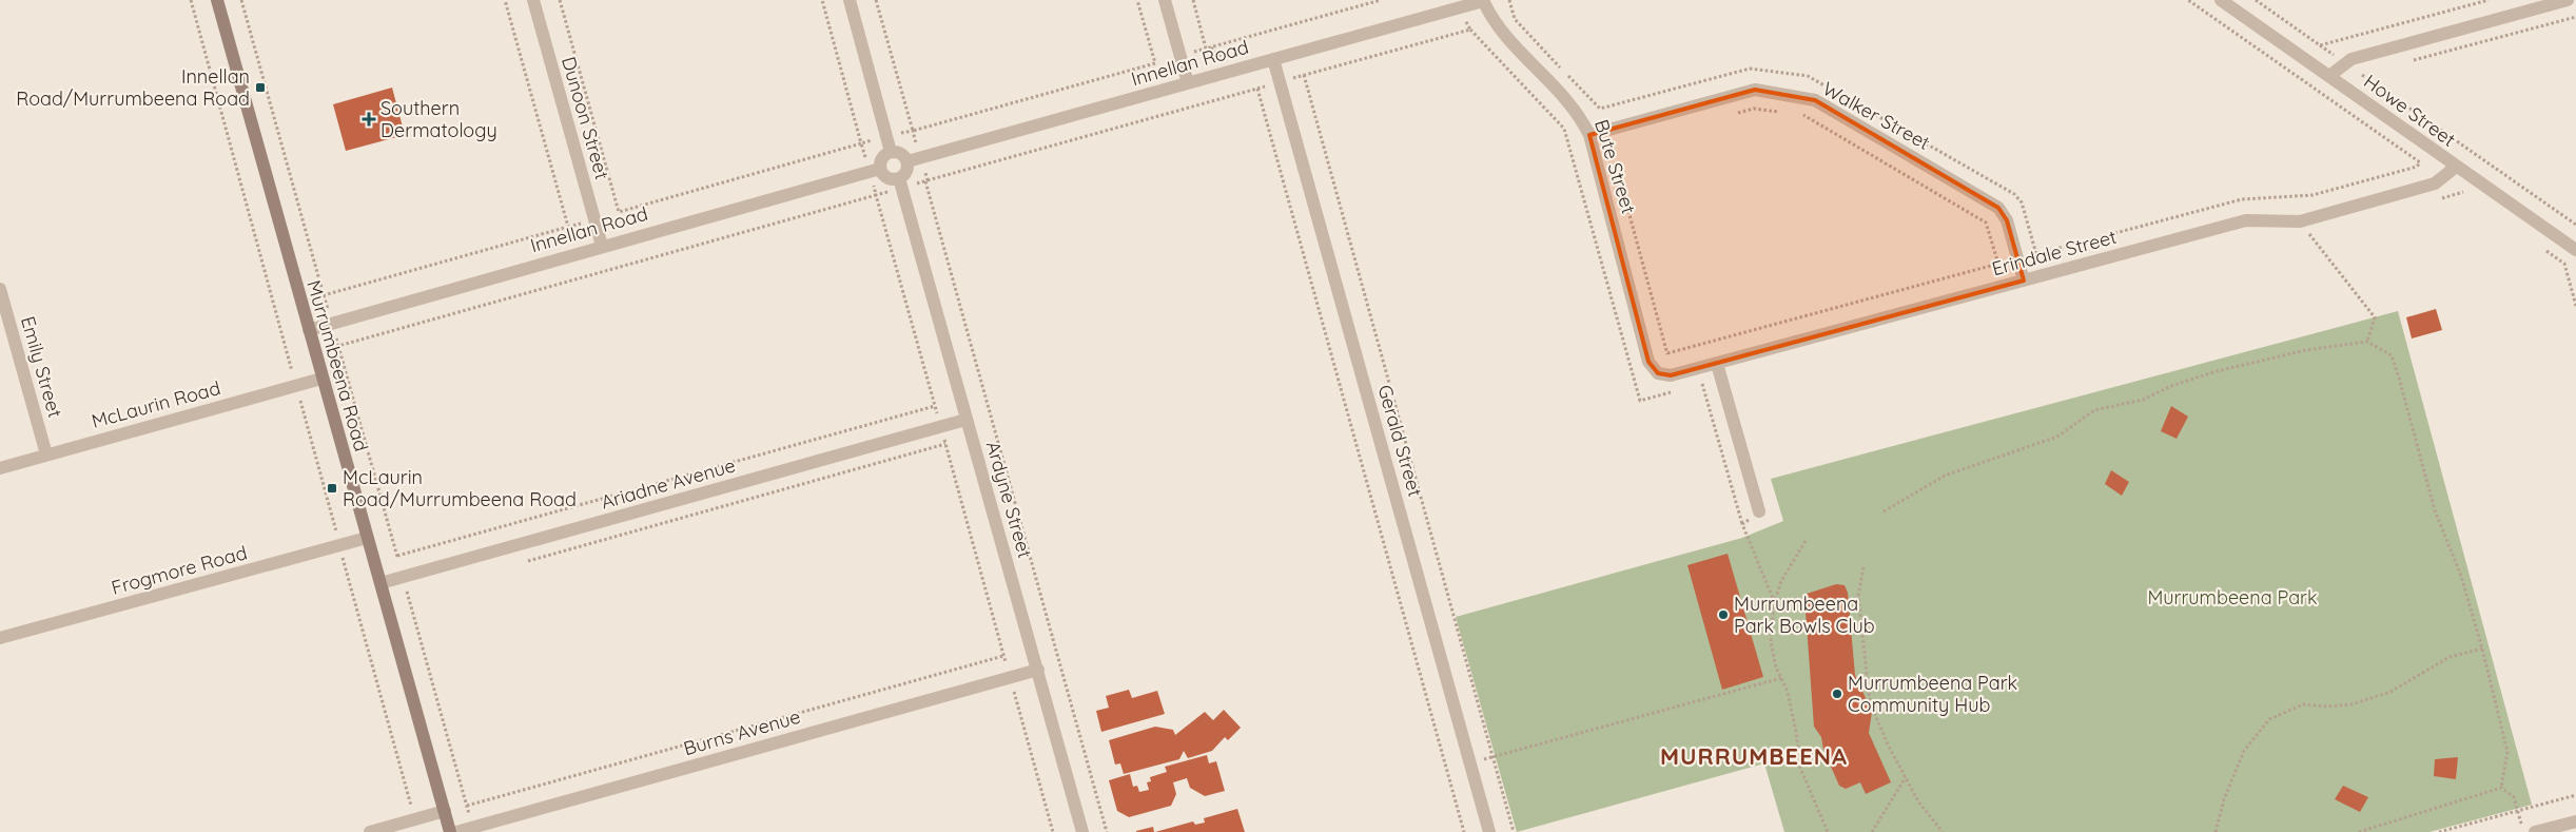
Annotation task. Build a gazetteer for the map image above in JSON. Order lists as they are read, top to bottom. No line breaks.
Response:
{"streets":{"main road":["Murrumbeena Road"],"street":["Innellan Road","Howe Street","Walker Street","Dunoon Street","Bute Street","Erindale Street","Emily Street","McLaurin Road","Gerald Street","Ariadne Avenue","Ardyne Street","Frogmore Road","Burns Avenue"]},"crossings":[["Innellan Road","Dunoon Street"],["Innellan Road","Bute Street"],["Innellan Road","Murrumbeena Road"],["Innellan Road","Gerald Street"],["Innellan Road","Ardyne Street"],["Howe Street","Erindale Street"],["Walker Street","Bute Street"],["Walker Street","Erindale Street"],["Bute Street","Erindale Street"],["Murrumbeena Road","McLaurin Road"],["Murrumbeena Road","Ariadne Avenue"],["Murrumbeena Road","Frogmore Road"],["Emily Street","McLaurin Road"],["Ariadne Avenue","Ardyne Street"],["Ardyne Street","Burns Avenue"]],"districts":["MURRUMBEENA"],"parks":["Murrumbeena Park"],"places":{"transit":["Innellan Road/Murrumbeena Road","McLaurin Road/Murrumbeena Road"],"health":["Southern Dermatology"],"other":["Murrumbeena Park Bowls Club","Murrumbeena Park Community Hub"]}}
